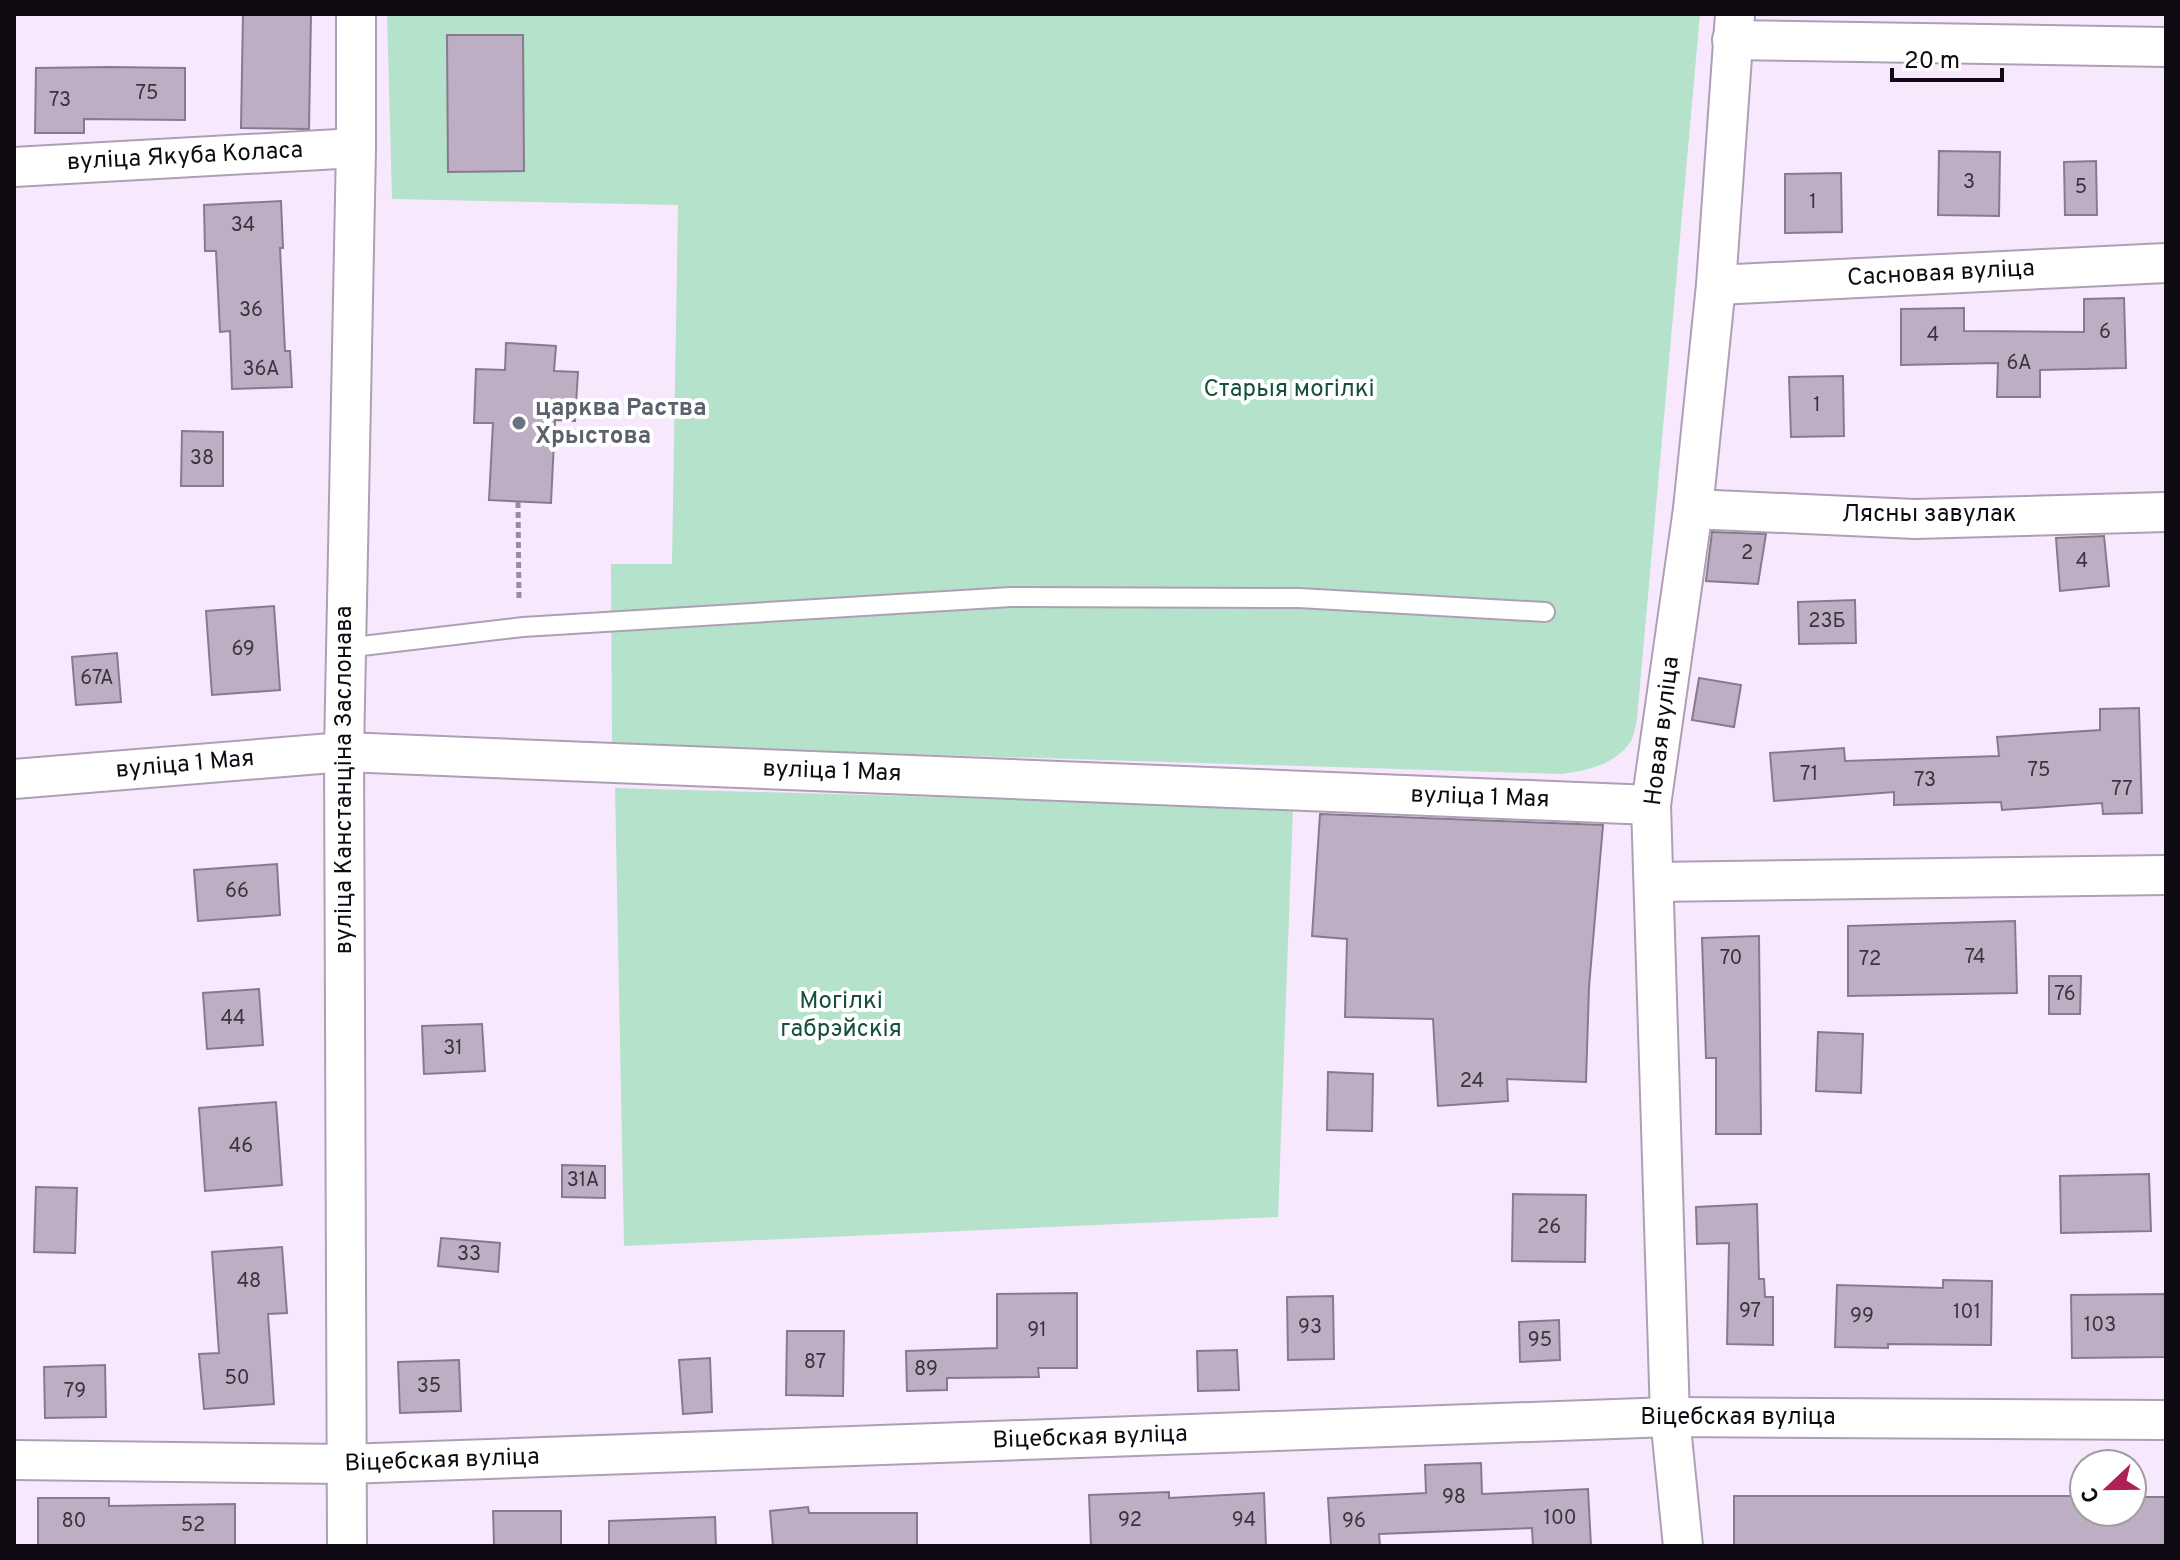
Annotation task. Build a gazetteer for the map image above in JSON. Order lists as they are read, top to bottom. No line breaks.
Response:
{"streets":{"street":["вуліца Якуба Коласа","Сасновая вуліца","Лясны завулак","Новая вуліца","вуліца 1 Мая","вуліца Канстанціна Заслонава","Віцебская вуліца"]},"crossings":[["вуліца Якуба Коласа","вуліца Канстанціна Заслонава"],["Сасновая вуліца","Новая вуліца"],["Лясны завулак","Новая вуліца"],["Новая вуліца","вуліца 1 Мая"],["Новая вуліца","Віцебская вуліца"],["вуліца 1 Мая","вуліца Канстанціна Заслонава"],["вуліца Канстанціна Заслонава","Віцебская вуліца"]],"parks":["Старыя могілкі","Могілкі габрэйскія"],"places":["царква Раства Хрыстова"],"house_numbers":["75","73","3","5","1","34","36","6","4","6А","36А","1","38","2","4","23Б","69","67А","75","71","73","77","66","74","70","72","76","44","31","24","46","31А","26","33","48","97","101","99","103","93","91","95","87","89","50","35","79","98","100","92","94","80","96","52"],"scale_bar":"20 m","north":"left"}
